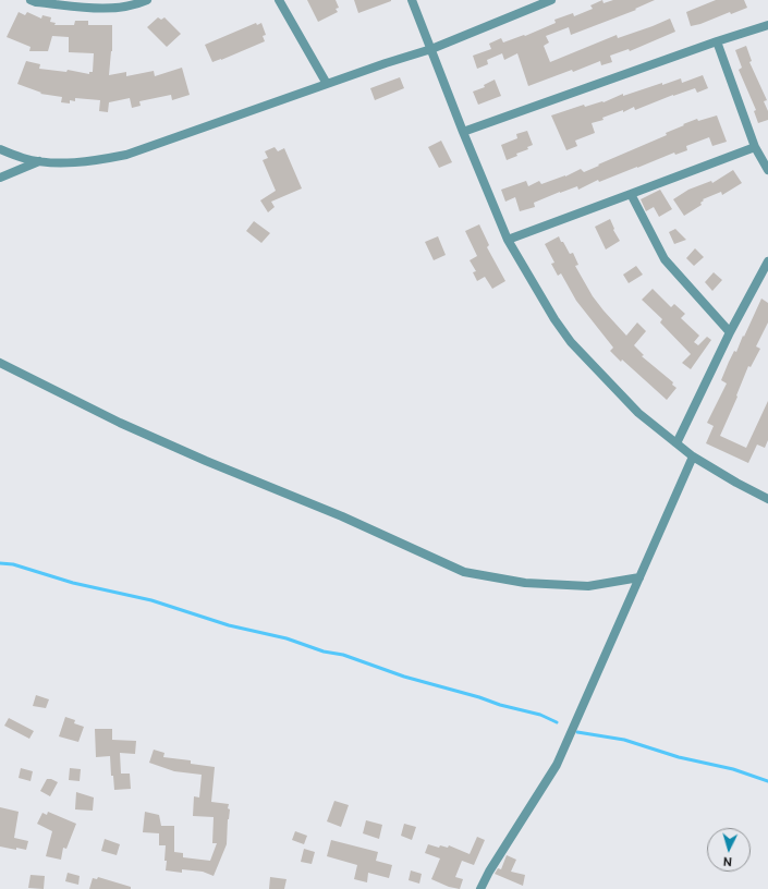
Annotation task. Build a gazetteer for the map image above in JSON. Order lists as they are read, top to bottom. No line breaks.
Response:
{"north":"bottom"}
